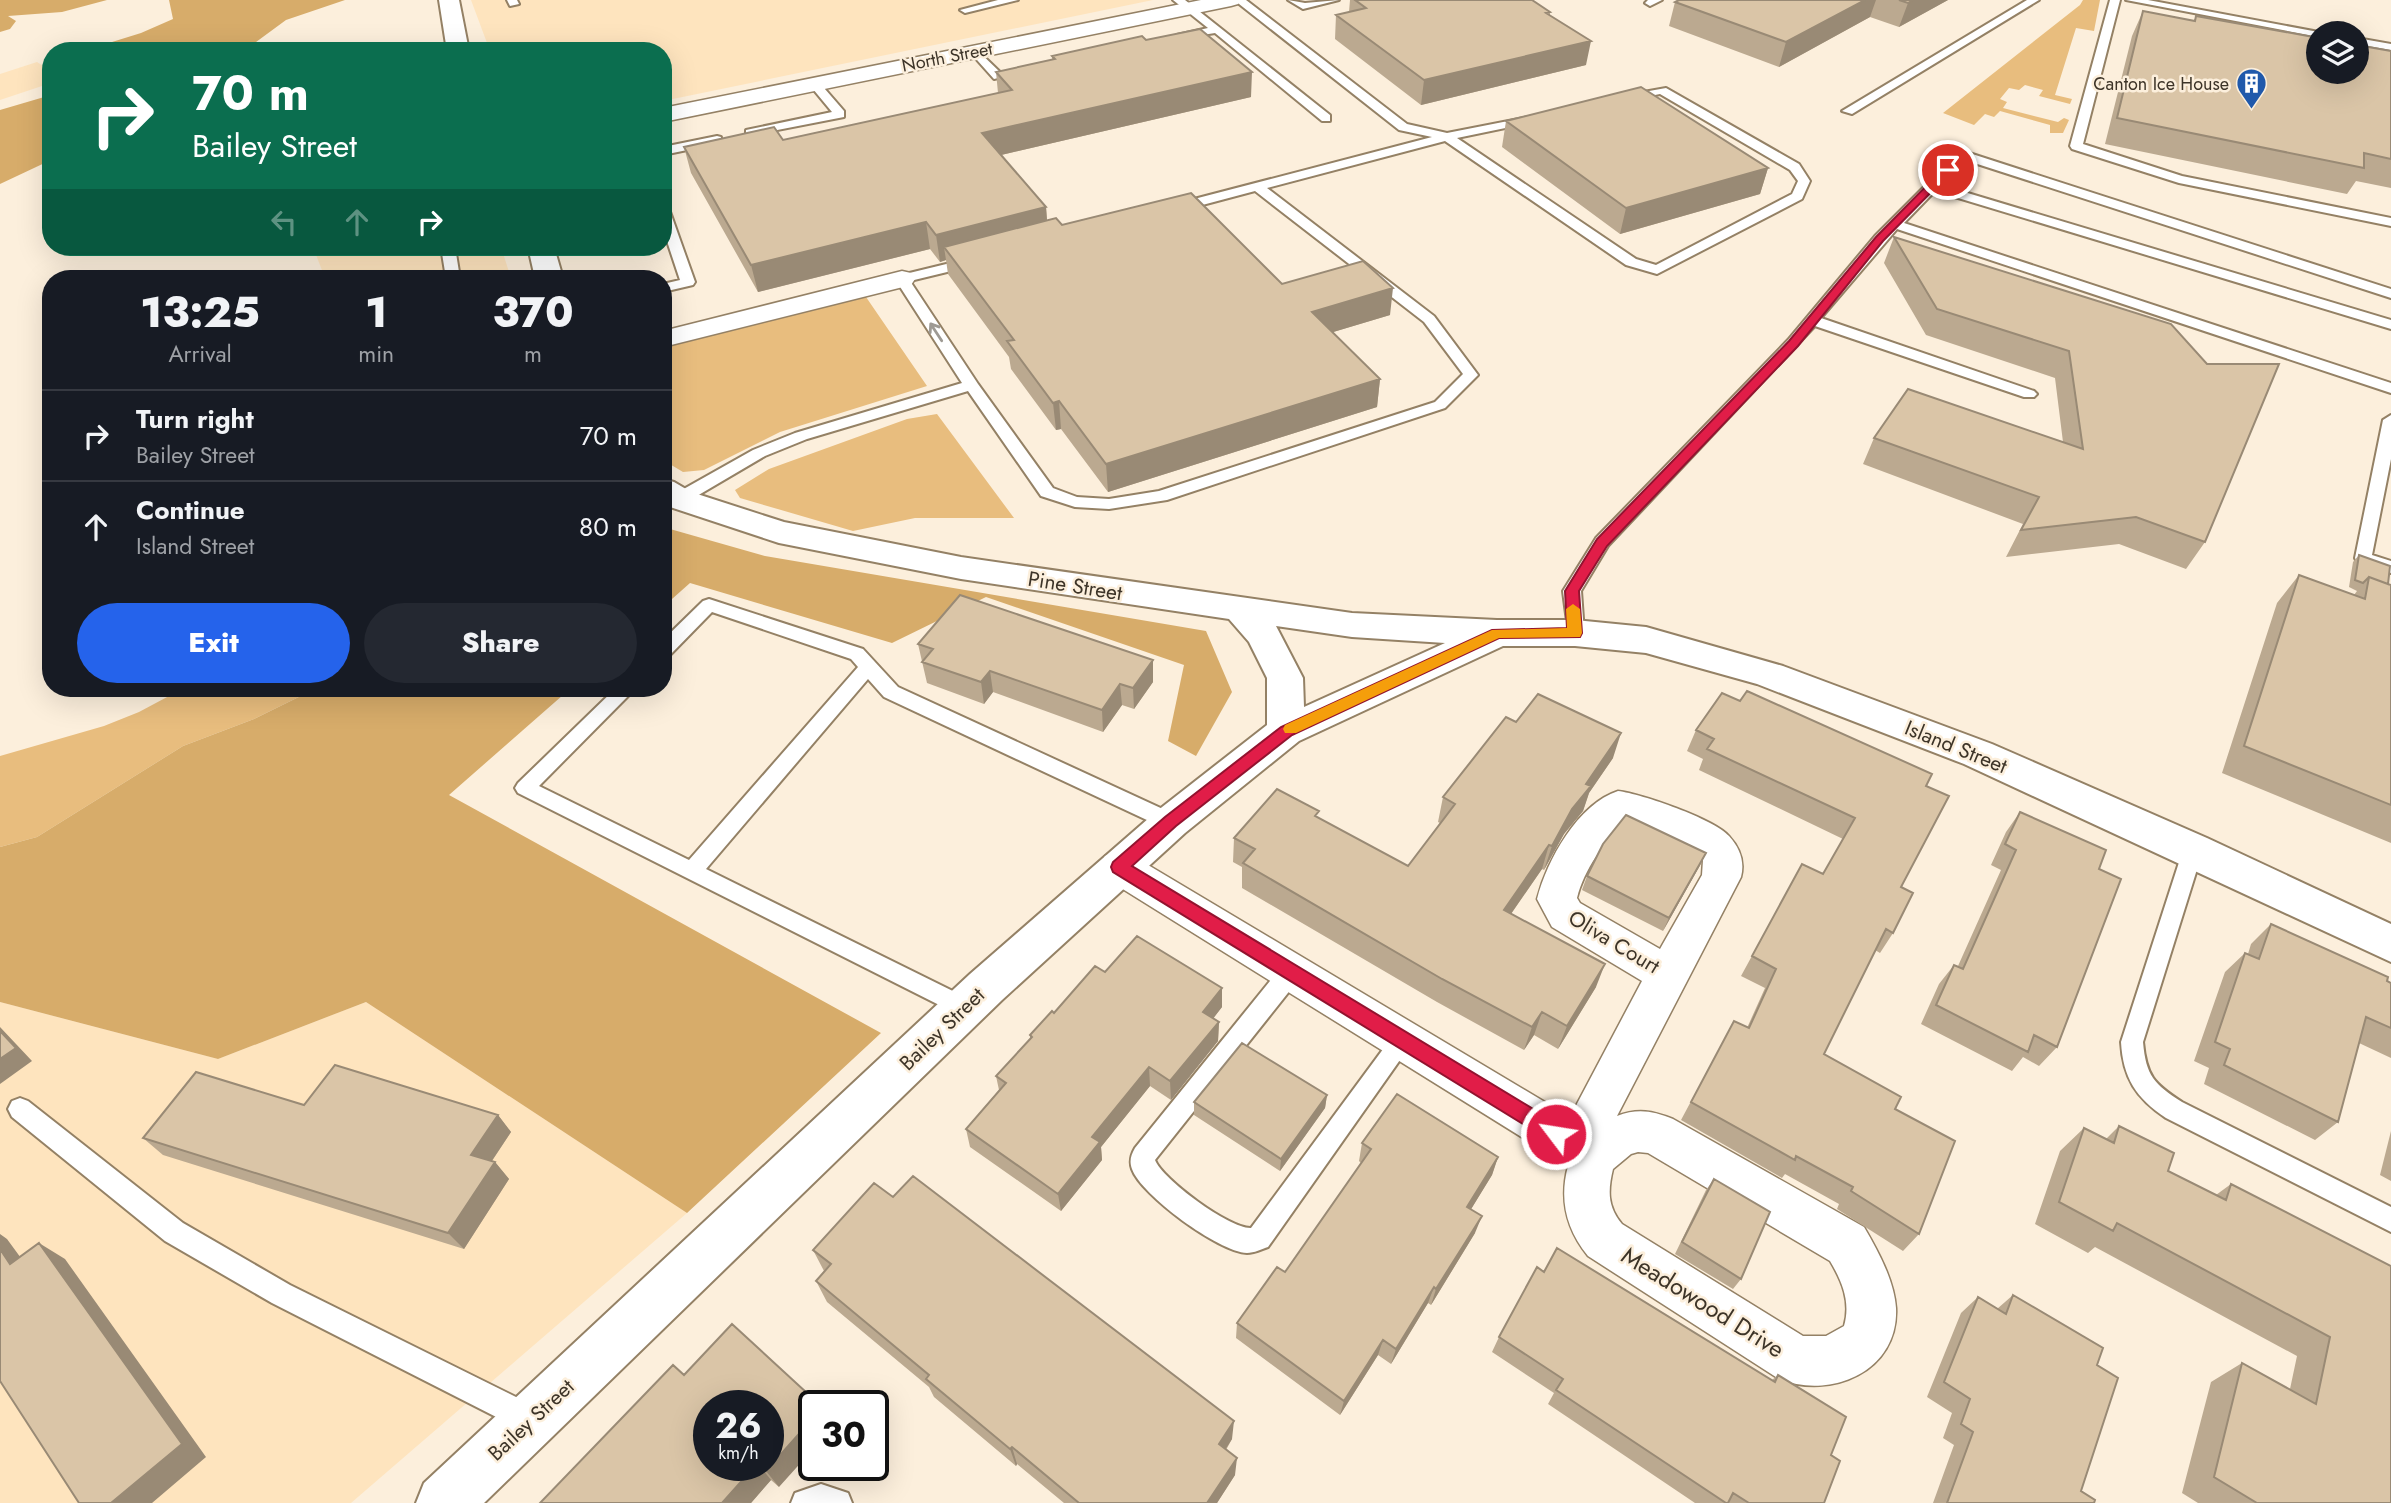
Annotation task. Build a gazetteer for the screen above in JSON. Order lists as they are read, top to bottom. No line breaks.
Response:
{"streets":{"street":["North Street","Pine Street","Island Street","Oliva Court","Bailey Street","Meadowood Drive"]},"crossings":[["Pine Street","Island Street"],["Pine Street","Bailey Street"],["Island Street","Bailey Street"],["Oliva Court","Meadowood Drive"]],"places":{"building":["Canton Ice House"]},"page":{"turn":["70 m","Bailey Street"],"eta":["13:25","Arrival","1","min","370","m"],"list":[{"name":"Turn right","note":"Bailey Street","value":"70 m"},{"name":"Continue","note":"Island Street","value":"80 m"}],"buttons":["Exit","Share"],"speed":"26 km/h","limit":"30"}}
